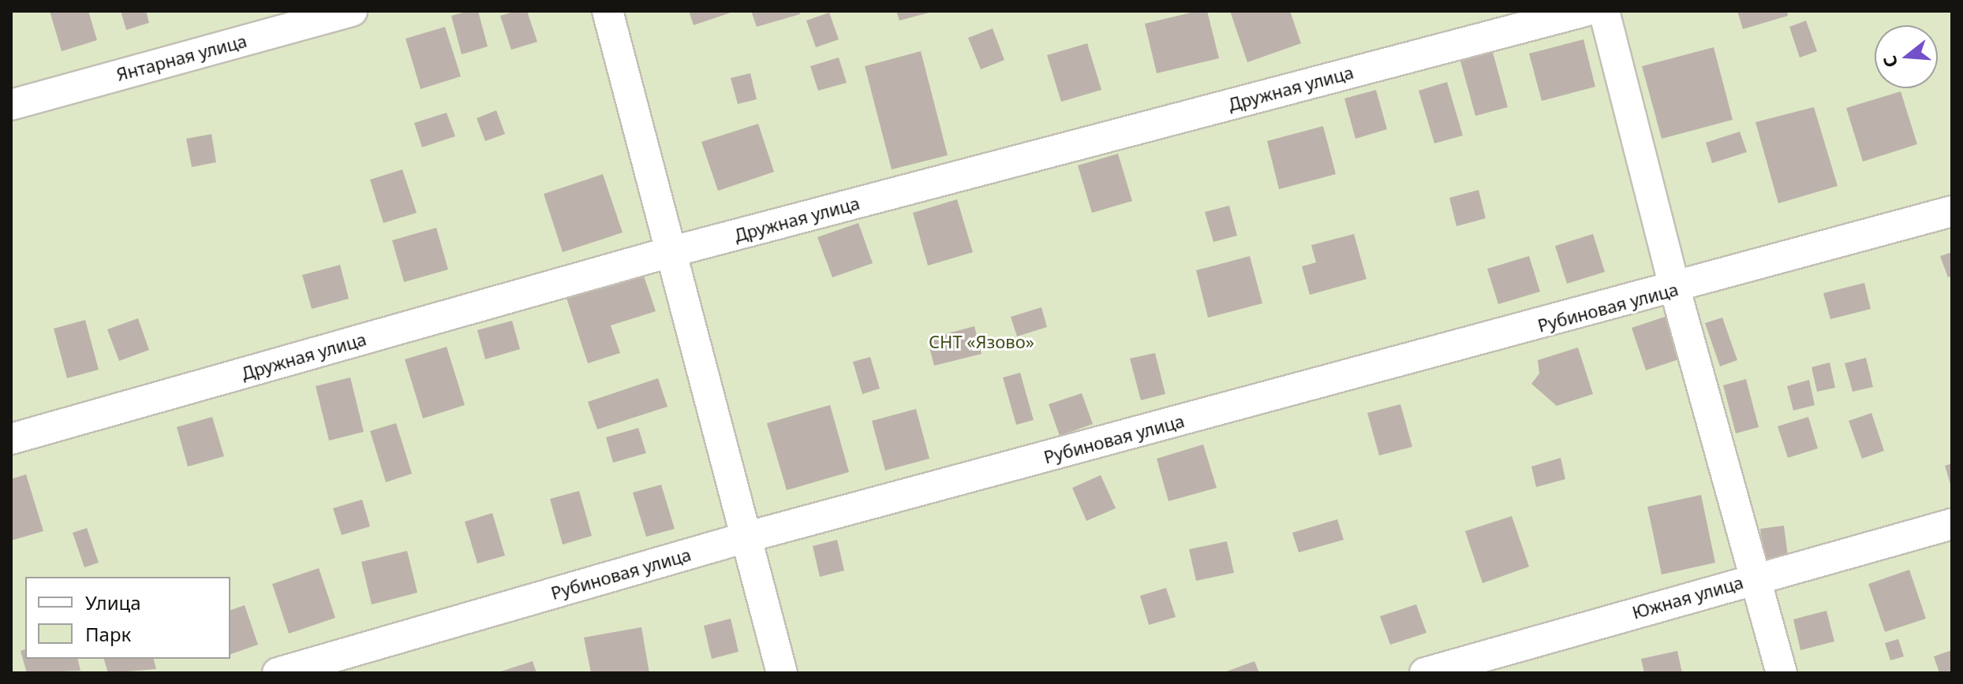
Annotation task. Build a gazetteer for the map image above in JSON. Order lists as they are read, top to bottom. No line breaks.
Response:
{"streets":{"street":["Янтарная улица","Дружная улица","Рубиновая улица","Южная улица"]},"parks":["СНТ «Язово»"],"legend":["Улица","Парк"],"north":"left"}
